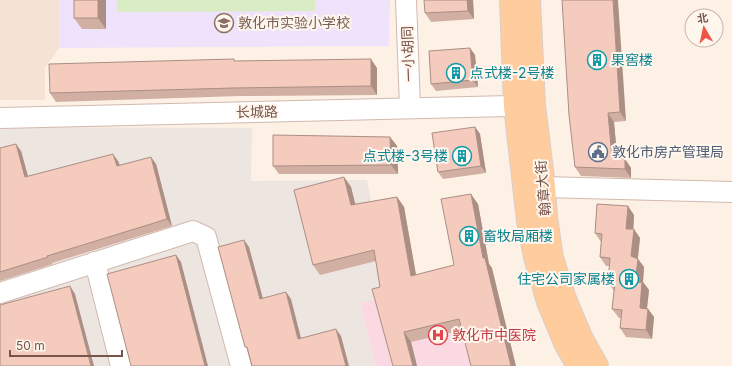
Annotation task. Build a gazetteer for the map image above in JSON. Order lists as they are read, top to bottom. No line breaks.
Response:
{"streets":{"main road":["翰章大街"],"street":["一小胡同","长城路"]},"crossings":[["一小胡同","长城路"],["长城路","翰章大街"]],"places":{"school or university":["敦化市实验小学校"],"building":["果窖楼","点式楼-2号楼","点式楼-3号楼","畜牧局厢楼","住宅公司家属楼"],"public building":["敦化市房产管理局"],"hospital":["敦化市中医院"]},"scale_bar":"50 m","north":"top"}
